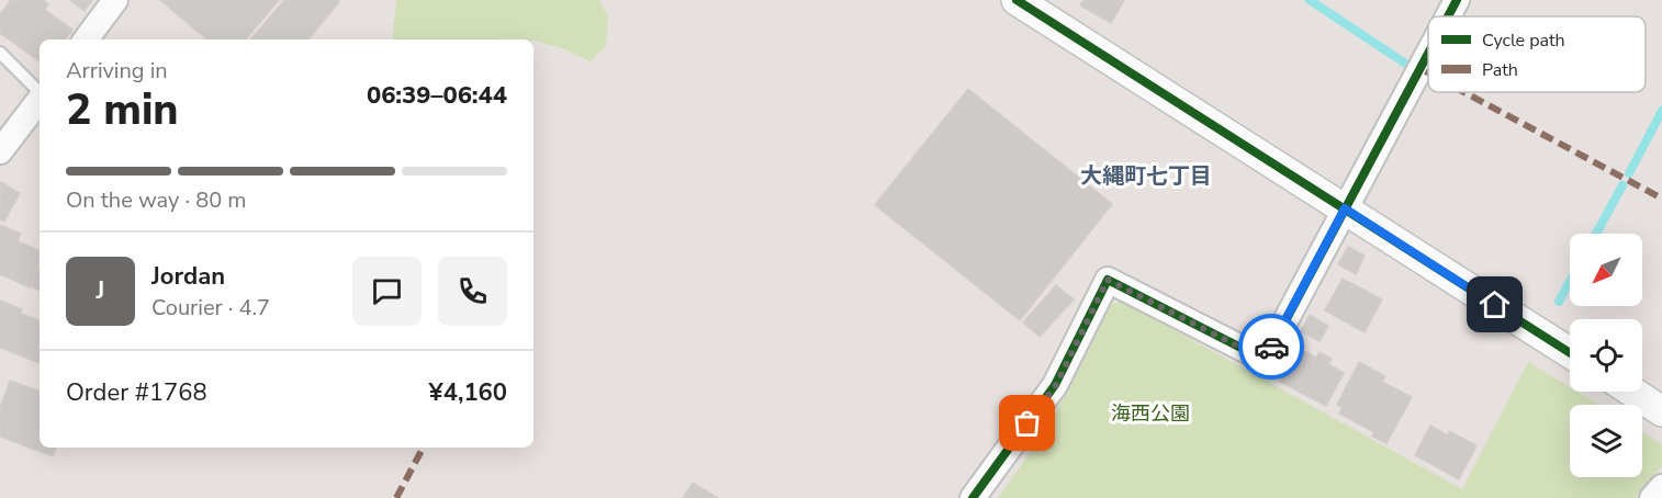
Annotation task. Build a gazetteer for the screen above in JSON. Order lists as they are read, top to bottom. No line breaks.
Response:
{"districts":["大縄町七丁目"],"parks":["海西公園"],"legend":["Cycle path","Path"],"north":"bottom left","page":{"heading":["2 min","Arriving in","06:39–06:44"],"panel":["Jordan","Courier · 4.7","Order #1768","¥4,160"],"bar":"On the way · 80 m","round":"J"}}
